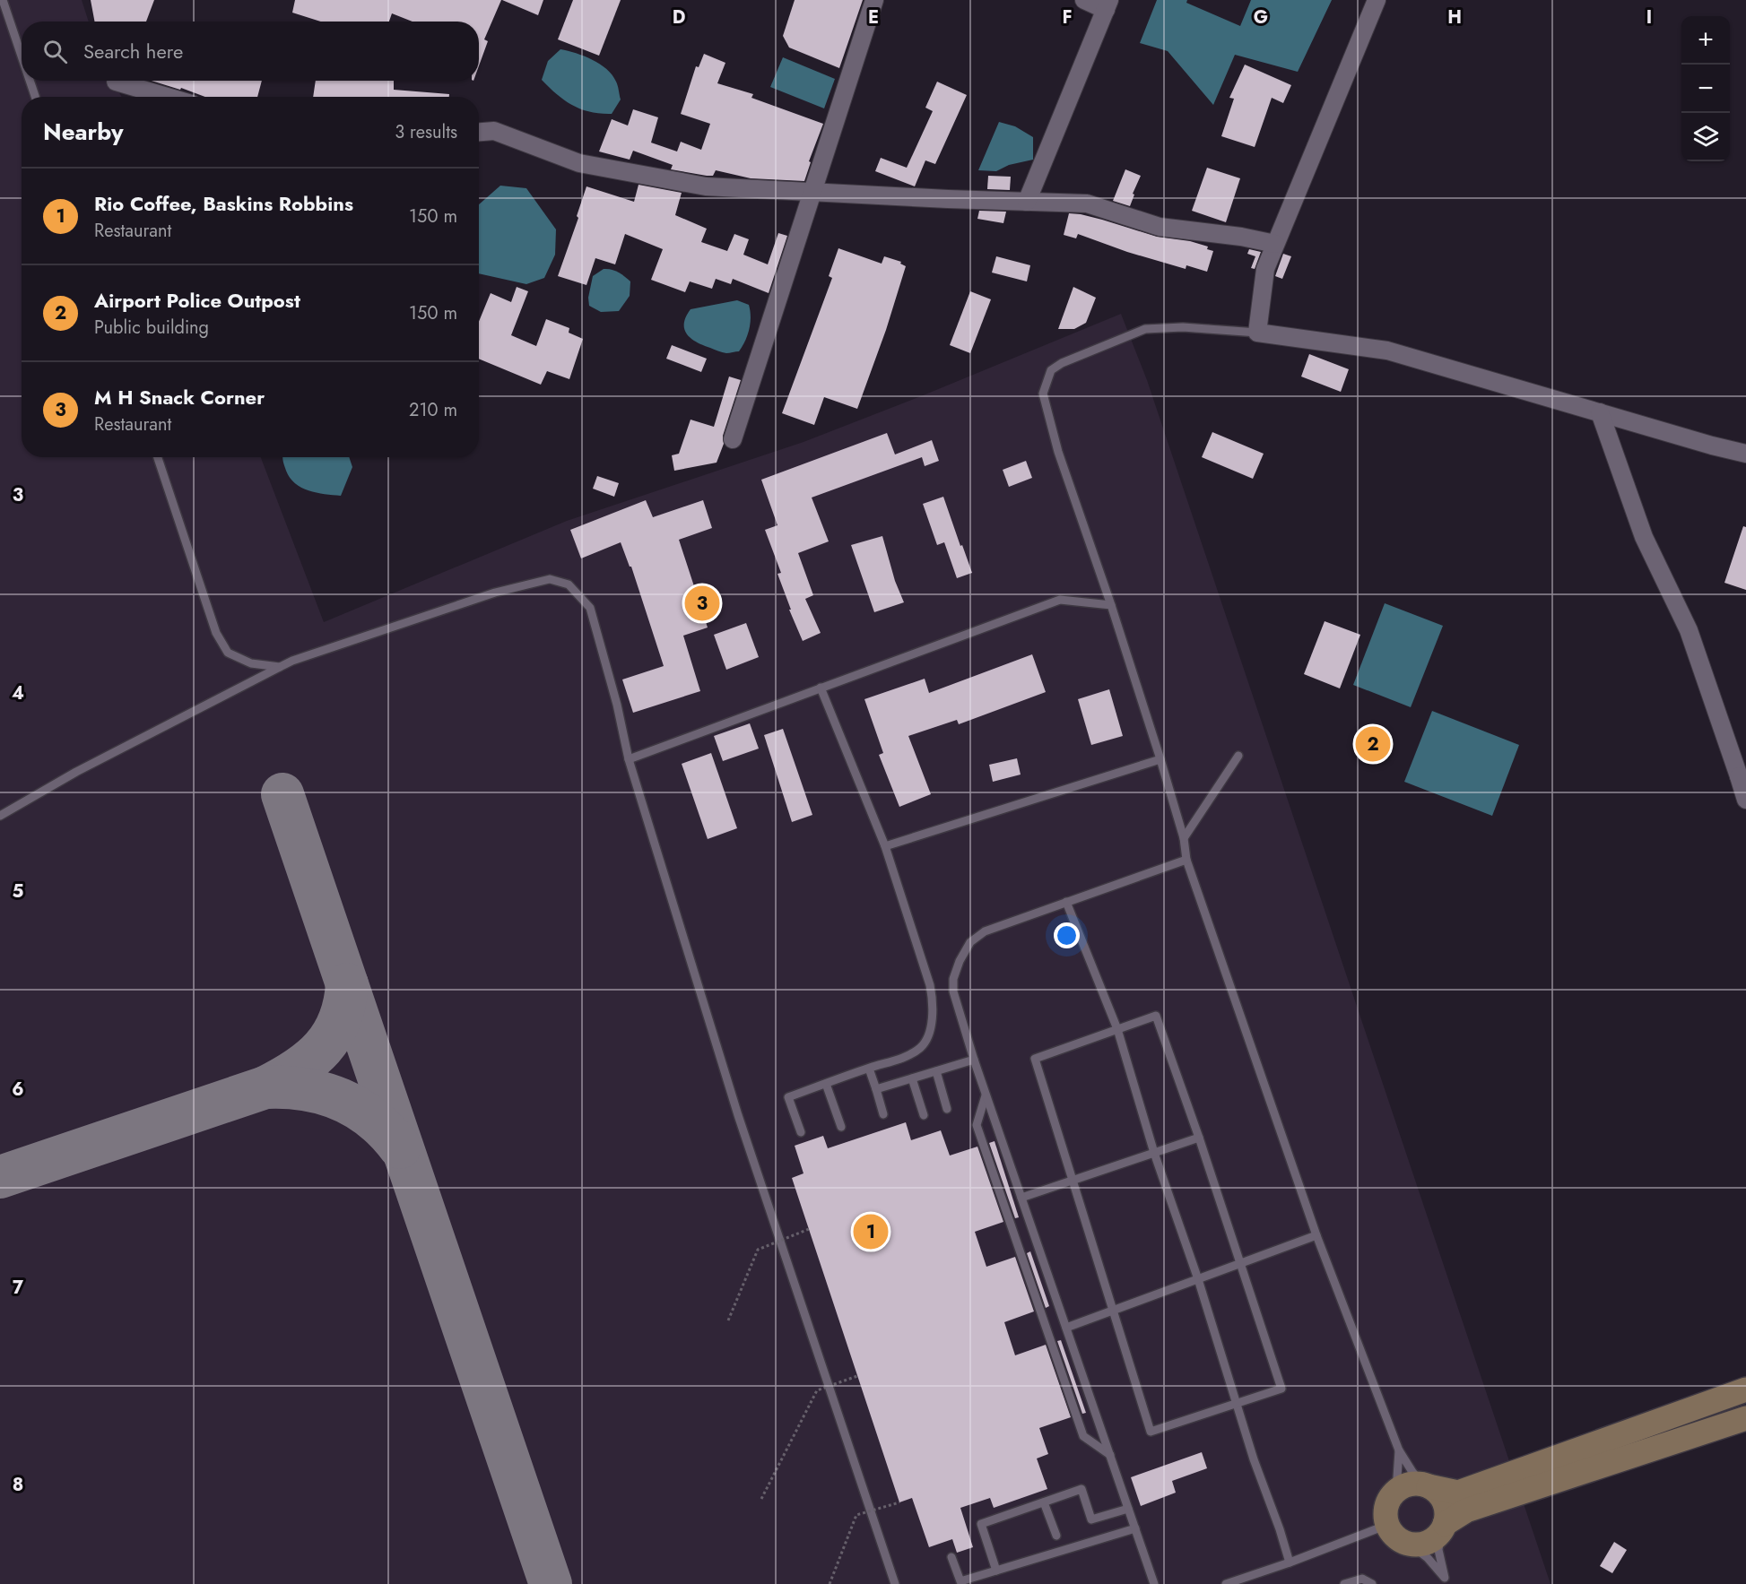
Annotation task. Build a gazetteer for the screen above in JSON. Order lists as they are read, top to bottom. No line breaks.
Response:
{"page":{"map_buttons":["+","−"],"search":"Search here","heading":["Nearby","3 results"],"list":[{"mark":"1","name":"Rio Coffee, Baskins Robbins","note":"Restaurant","value":"150 m"},{"mark":"2","name":"Airport Police Outpost","note":"Public building","value":"150 m"},{"mark":"3","name":"M H Snack Corner","note":"Restaurant","value":"210 m"}],"pins":["3","2","1"]},"grid":{"columns":["D","E","F","G","H","I"],"rows":["3","4","5","6","7","8"]}}
